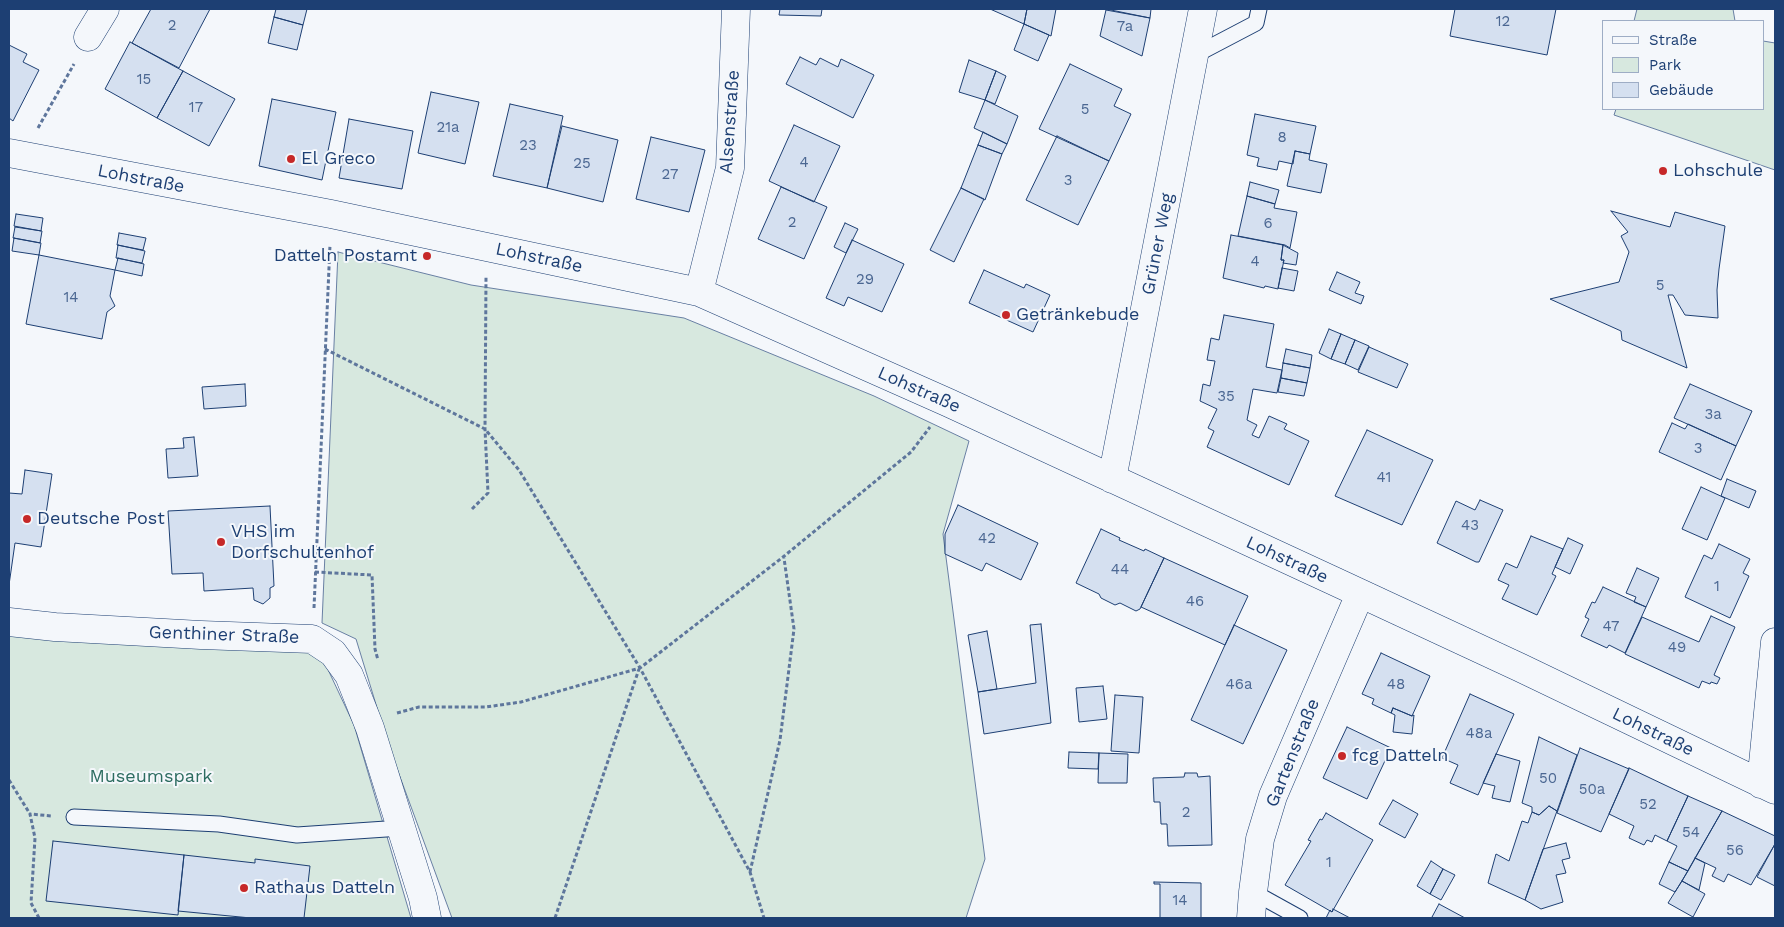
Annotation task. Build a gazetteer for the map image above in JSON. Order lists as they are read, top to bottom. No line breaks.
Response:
{"streets":{"street":["Alsenstraße","Lohstraße","Grüner Weg","Genthiner Straße","Gartenstraße"]},"crossings":[["Alsenstraße","Lohstraße"],["Lohstraße","Grüner Weg"],["Lohstraße","Gartenstraße"]],"parks":["Museumspark"],"places":["El Greco","Lohschule","Datteln Postamt","Getränkebude","Deutsche Post","VHS im Dorfschultenhof","fcg Datteln","Rathaus Datteln"],"house_numbers":["12","2","7a","15","17","5","21a","8","23","4","25","27","3","2","6","4","29","5","14","35","3a","3","41","43","42","44","1","46","47","49","46a","48","48a","50","50a","52","2","54","56","1","14"],"legend":["Straße","Park","Gebäude"]}
